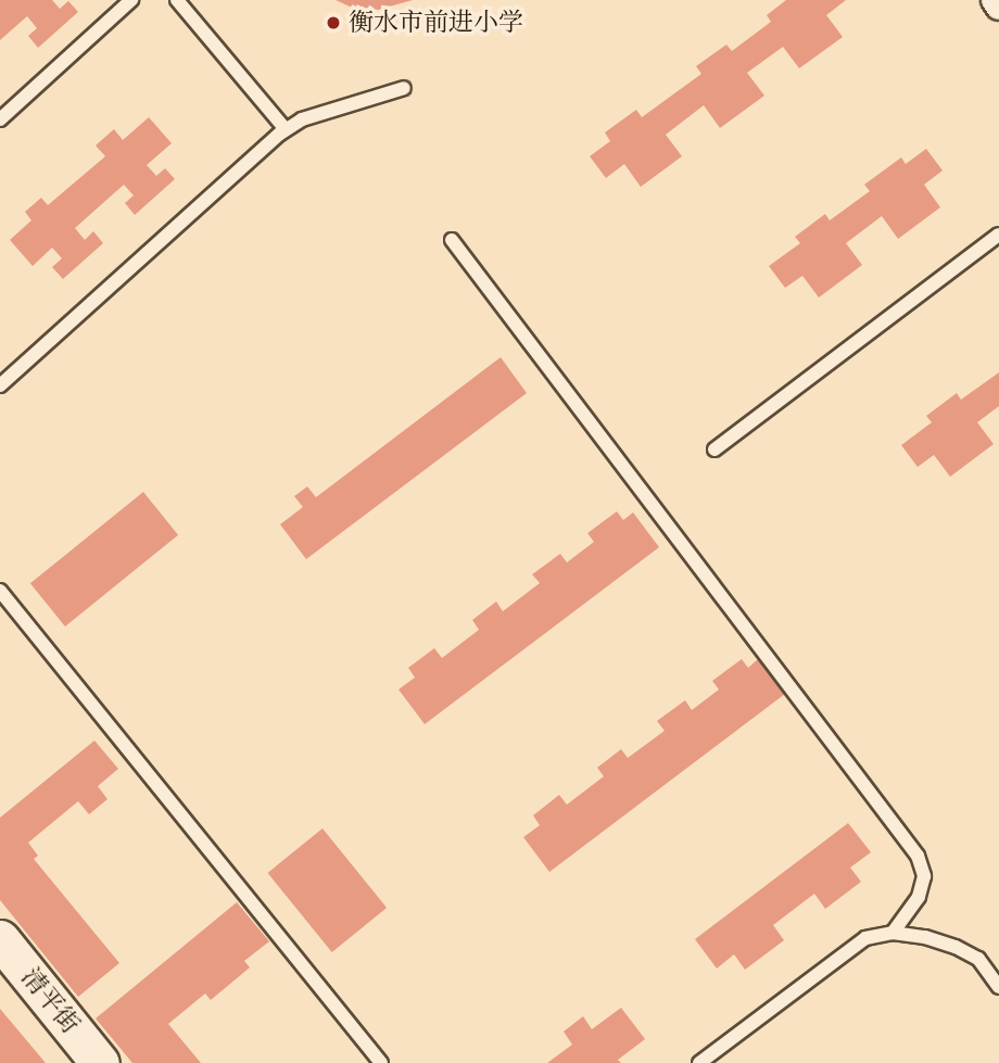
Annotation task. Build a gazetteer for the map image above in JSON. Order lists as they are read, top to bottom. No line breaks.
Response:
{"streets":{"street":["清平街"]},"places":["衡水市前进小学"]}
